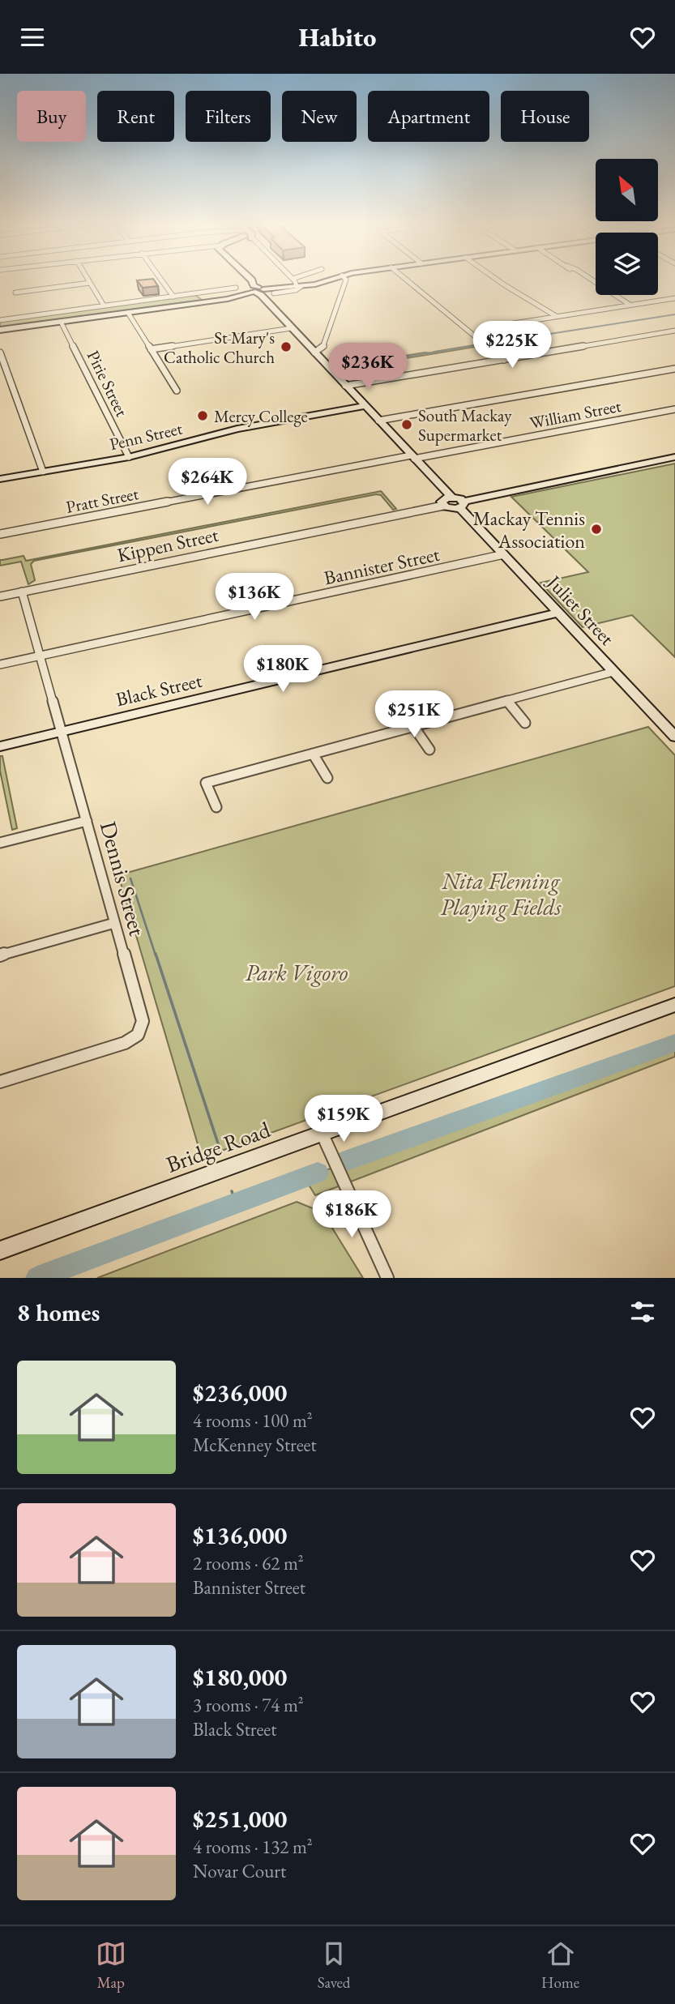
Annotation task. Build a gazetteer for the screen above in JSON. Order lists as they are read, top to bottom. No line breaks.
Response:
{"streets":{"street":["Pirie Street","William Street","Penn Street","Pratt Street","Kippen Street","Bannister Street","Juliet Street","Black Street","Dennis Street","Bridge Road"]},"crossings":[["Pirie Street","Penn Street"],["William Street","Pratt Street"],["Kippen Street","Dennis Street"],["Bannister Street","Juliet Street"],["Bannister Street","Dennis Street"],["Juliet Street","Black Street"],["Black Street","Dennis Street"]],"parks":["Nita Fleming Playing Fields","Park Vigoro"],"places":["St Mary's Catholic Church","Mercy College","South Mackay Supermarket","Mackay Tennis Association"],"north":"top left","page":{"header":"Habito","chip":["Buy","Rent","Filters","New","Apartment","House"],"price":["$225K","$236K","$264K","$136K","$180K","$251K","$159K","$186K"],"heading":"8 homes","list":[{"name":"$236,000","note":"4 rooms · 100 m² · McKenney Street"},{"name":"$136,000","note":"2 rooms · 62 m² · Bannister Street"},{"name":"$180,000","note":"3 rooms · 74 m² · Black Street"},{"name":"$251,000","note":"4 rooms · 132 m² · Novar Court"}],"tabs":["Map","Saved","Home"]}}
